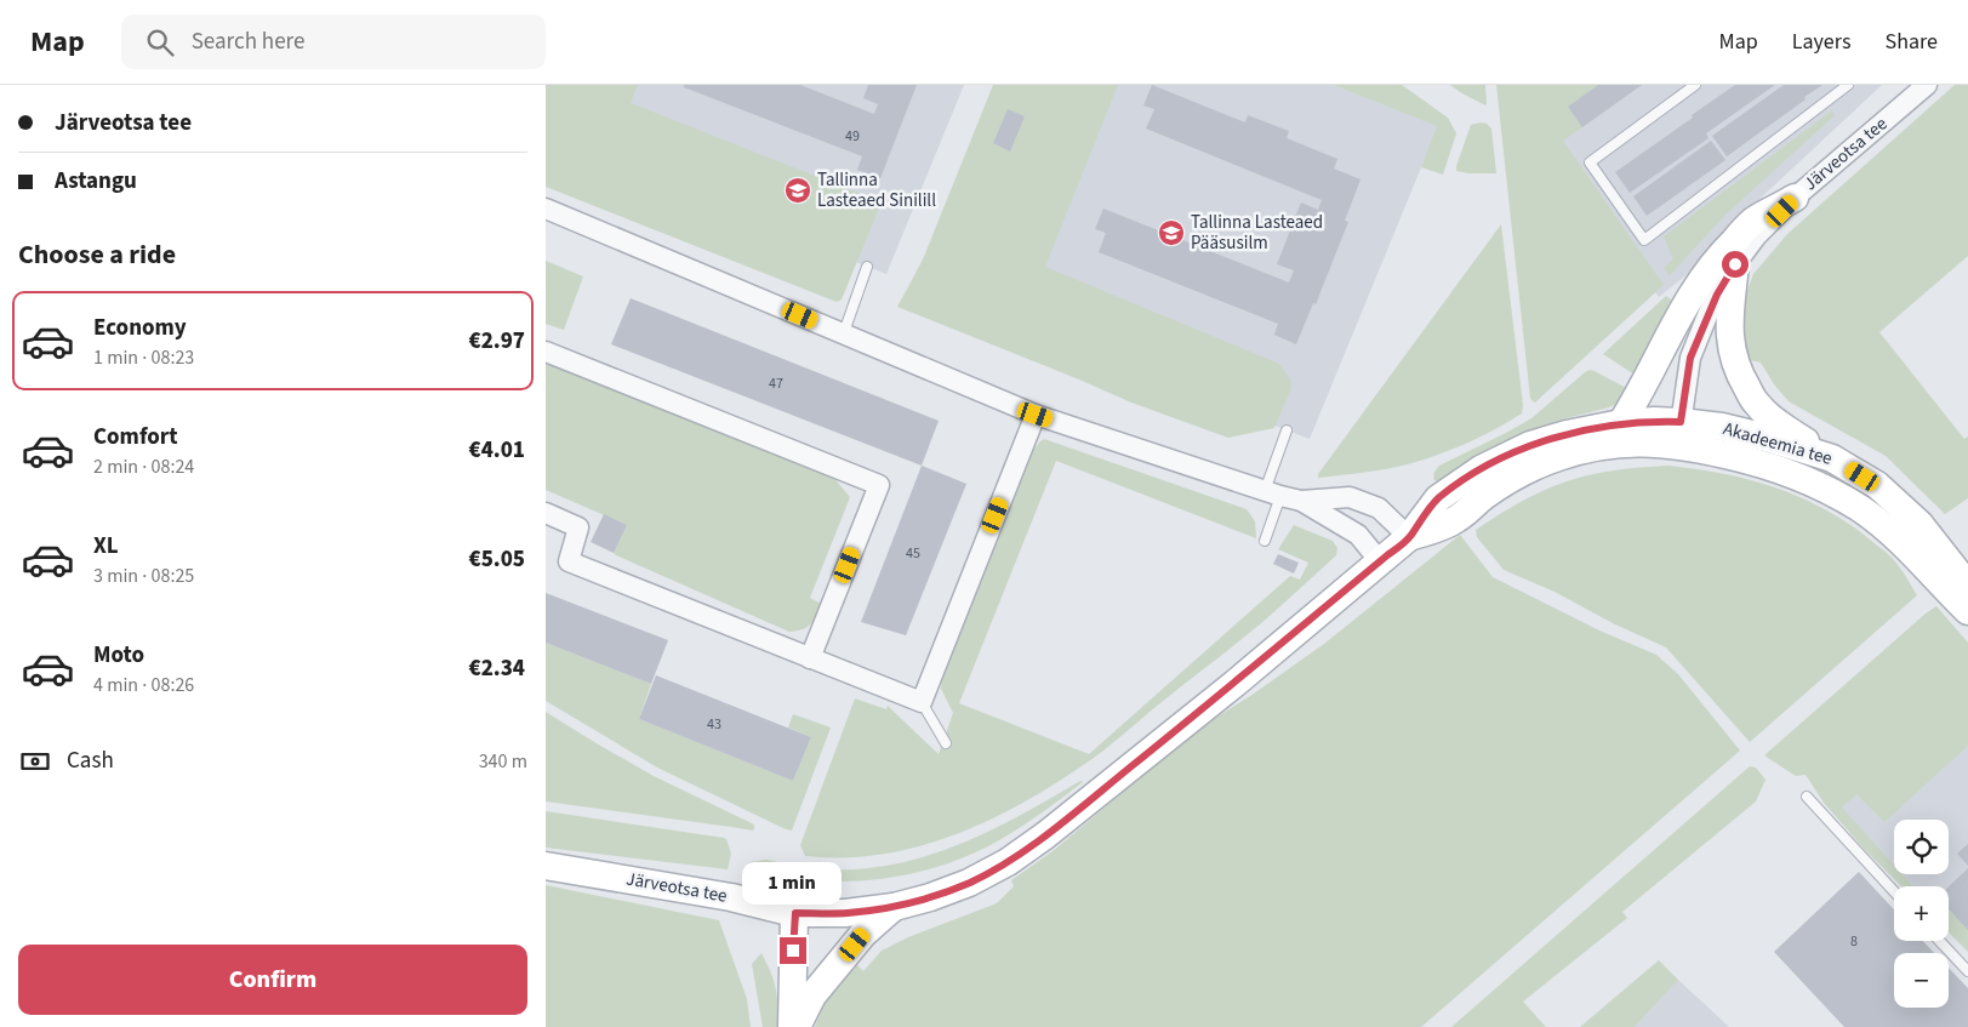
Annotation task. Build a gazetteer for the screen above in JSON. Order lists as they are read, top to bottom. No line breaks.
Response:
{"streets":{"main road":["Järveotsa tee","Akadeemia tee"]},"crossings":[["Järveotsa tee","Akadeemia tee"]],"places":{"school or university":["Tallinna Lasteaed Sinilill","Tallinna Lasteaed Pääsusilm"]},"house_numbers":["49","47","45","43","8"],"page":{"header":"Map","search":"Search here","nav":["Map","Layers","Share"],"banner":["Järveotsa tee","Astangu"],"heading":"Choose a ride","list":[{"name":"Economy","note":"1 min · 08:23","value":"€2.97"},{"name":"Comfort","note":"2 min · 08:24","value":"€4.01"},{"name":"XL","note":"3 min · 08:25","value":"€5.05"},{"name":"Moto","note":"4 min · 08:26","value":"€2.34"}],"pay":["Cash","340 m"],"map_buttons":["+","−"],"bubble":"1 min","buttons":"Confirm"}}
